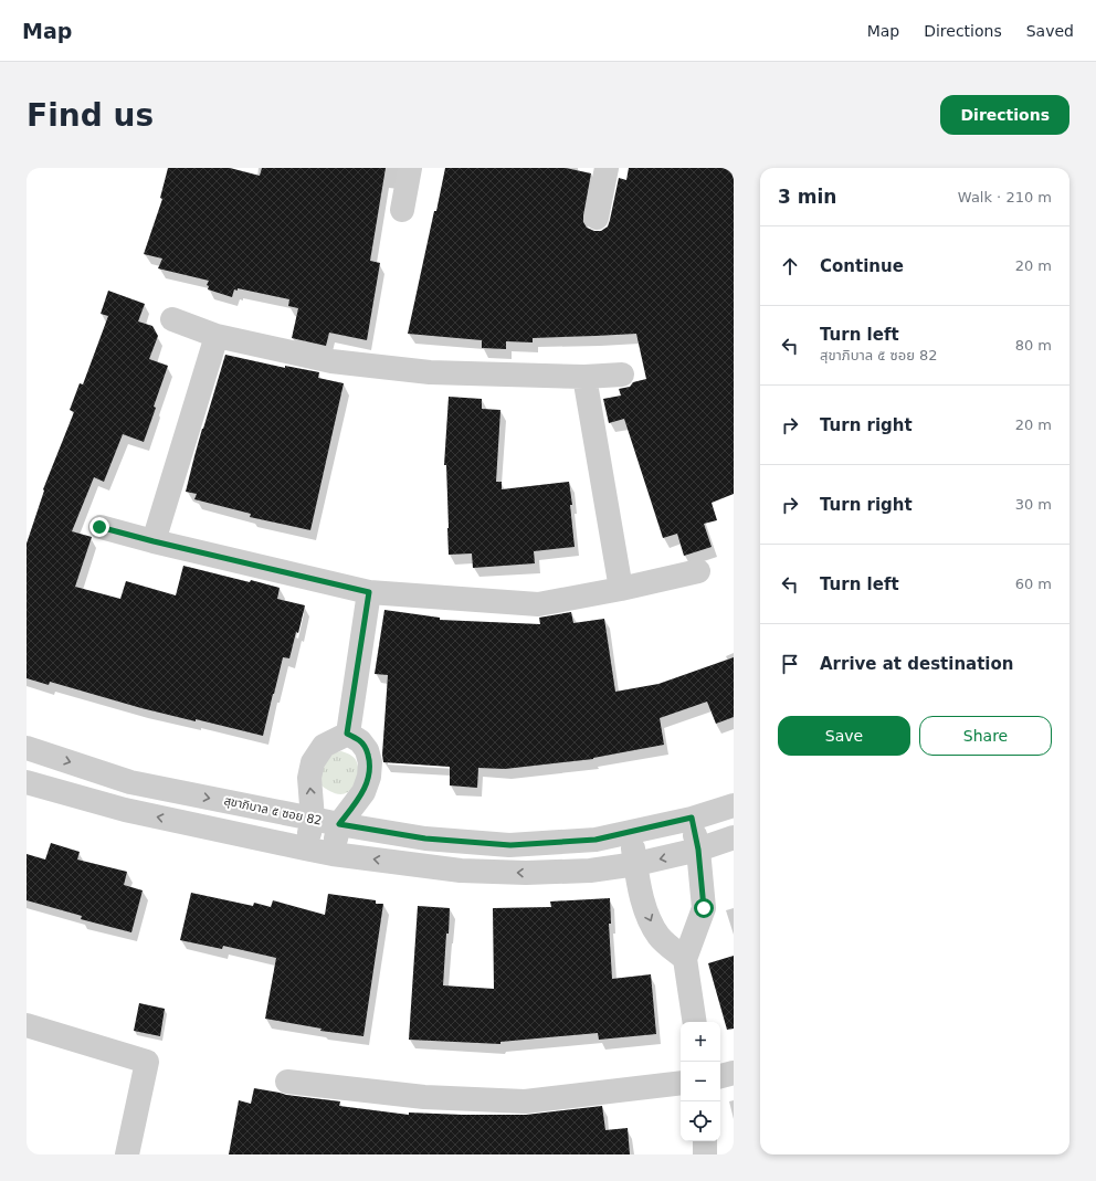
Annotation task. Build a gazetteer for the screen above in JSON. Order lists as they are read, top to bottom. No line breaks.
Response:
{"streets":{"street":["สุขาภิบาล ๕ ซอย 82"]},"page":{"header":"Map","nav":["Map","Directions","Saved"],"buttons":["Directions",["Save","Share"]],"title":"Find us","heading":["3 min","Walk · 210 m"],"list":[["Continue","20 m"],["Turn left","สุขาภิบาล ๕ ซอย 82","80 m"],["Turn right","20 m"],["Turn right","30 m"],["Turn left","60 m"],"Arrive at destination"],"map_buttons":["+","−"]}}
